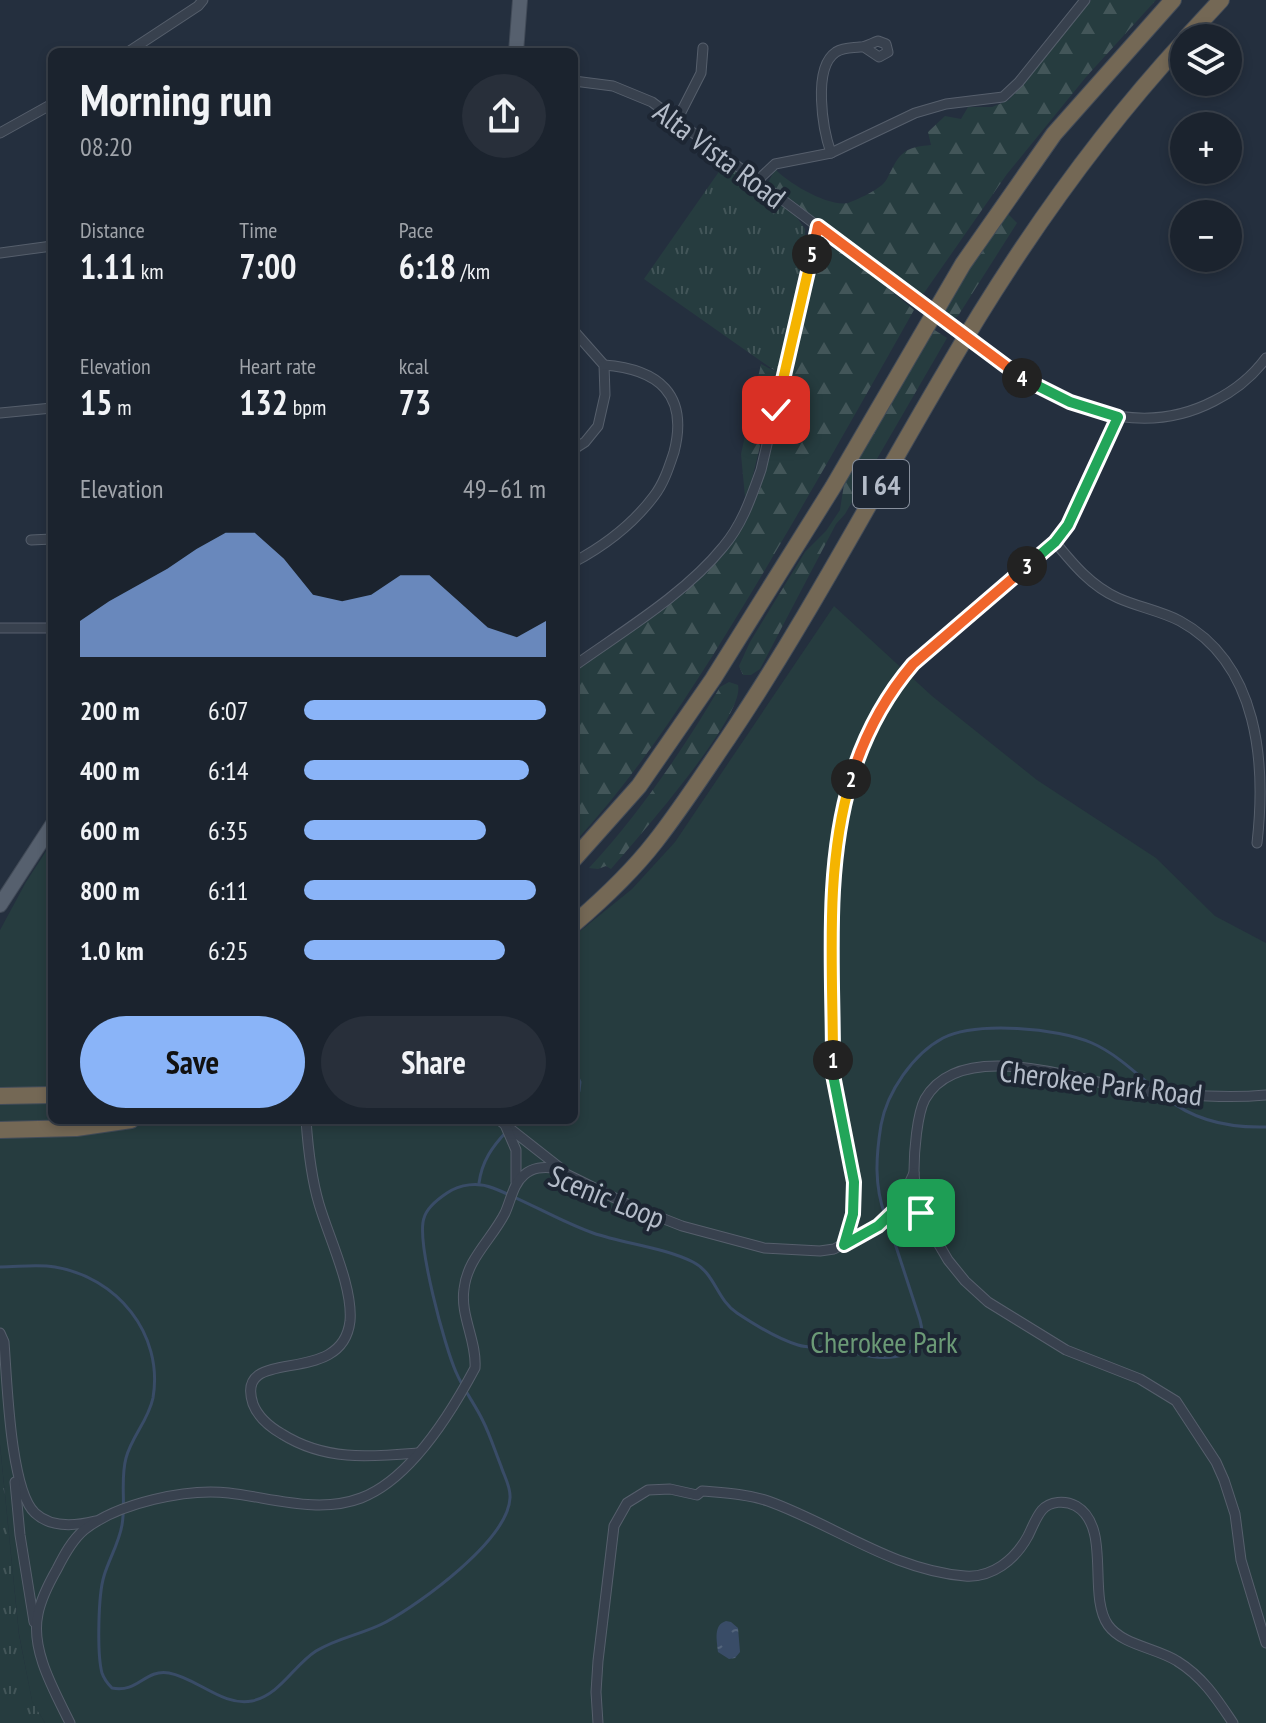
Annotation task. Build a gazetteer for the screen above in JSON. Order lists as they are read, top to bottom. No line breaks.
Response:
{"streets":{"highway":["I 64"],"street":["Alta Vista Road","Cherokee Park Road","Scenic Loop"]},"crossings":[["Cherokee Park Road","Scenic Loop"]],"parks":["Cherokee Park"],"page":{"map_buttons":["+","−"],"heading":["Morning run","08:20"],"stats":[["Distance","1.11 km"],["Time","7:00"],["Pace","6:18 /km"],["Elevation","15 m"],["Heart rate","132 bpm"],["kcal","73"]],"pins":["5","4","3","2","1"],"chart":["Elevation","49–61 m"],"list":[{"name":"200 m","note":"6:07"},{"name":"400 m","note":"6:14"},{"name":"600 m","note":"6:35"},{"name":"800 m","note":"6:11"},{"name":"1.0 km","note":"6:25"}],"buttons":["Save","Share"]}}
